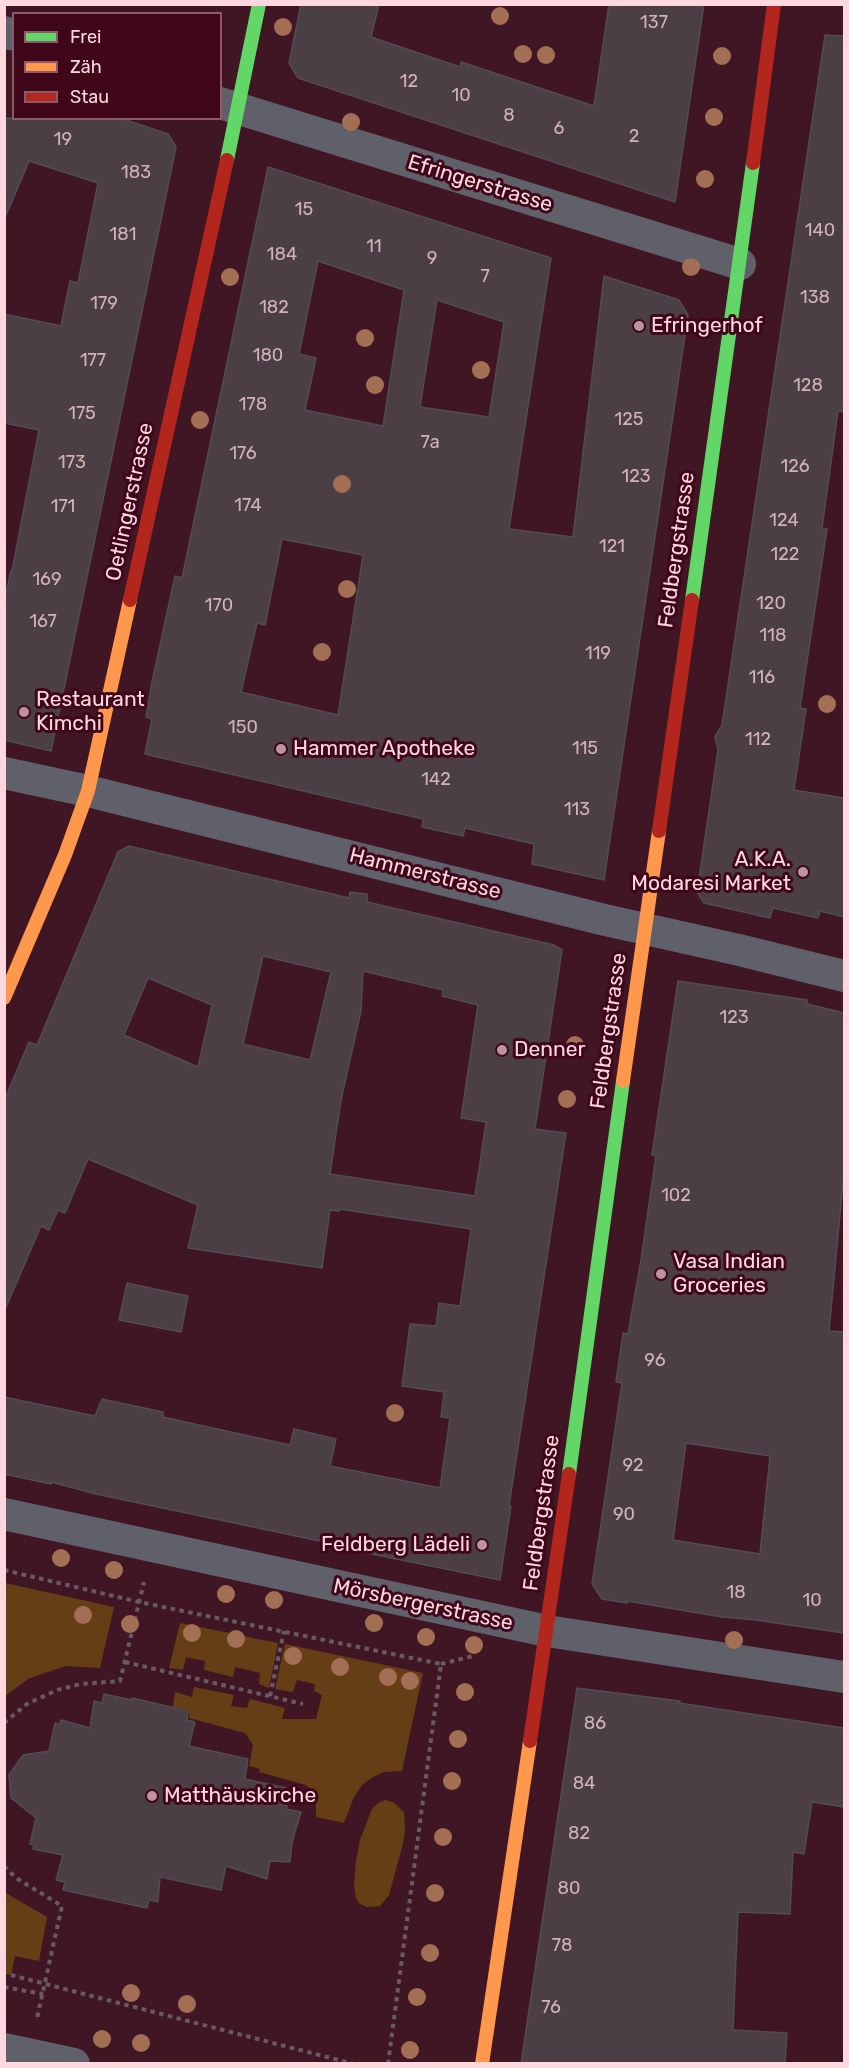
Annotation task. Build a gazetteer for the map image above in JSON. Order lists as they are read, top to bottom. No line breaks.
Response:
{"streets":{"main road":["Oetlingerstrasse","Feldbergstrasse"],"street":["Efringerstrasse","Hammerstrasse","Mörsbergerstrasse"]},"crossings":[["Efringerstrasse","Oetlingerstrasse"],["Efringerstrasse","Feldbergstrasse"],["Oetlingerstrasse","Hammerstrasse"],["Feldbergstrasse","Hammerstrasse"],["Feldbergstrasse","Mörsbergerstrasse"]],"places":["Efringerhof","Restaurant Kimchi","Hammer Apotheke","A.K.A. Modaresi Market","Denner","Vasa Indian Groceries","Feldberg Lädeli","Matthäuskirche"],"house_numbers":["137","12","10","8","6","2","19","183","15","140","181","11","184","9","7","138","179","182","180","177","128","178","175","125","7a","176","173","126","123","174","171","124","121","122","169","120","170","167","118","119","116","150","112","115","142","113","123","102","96","92","90","18","10","86","84","82","80","78","76"],"legend":["Frei","Zäh","Stau"]}
